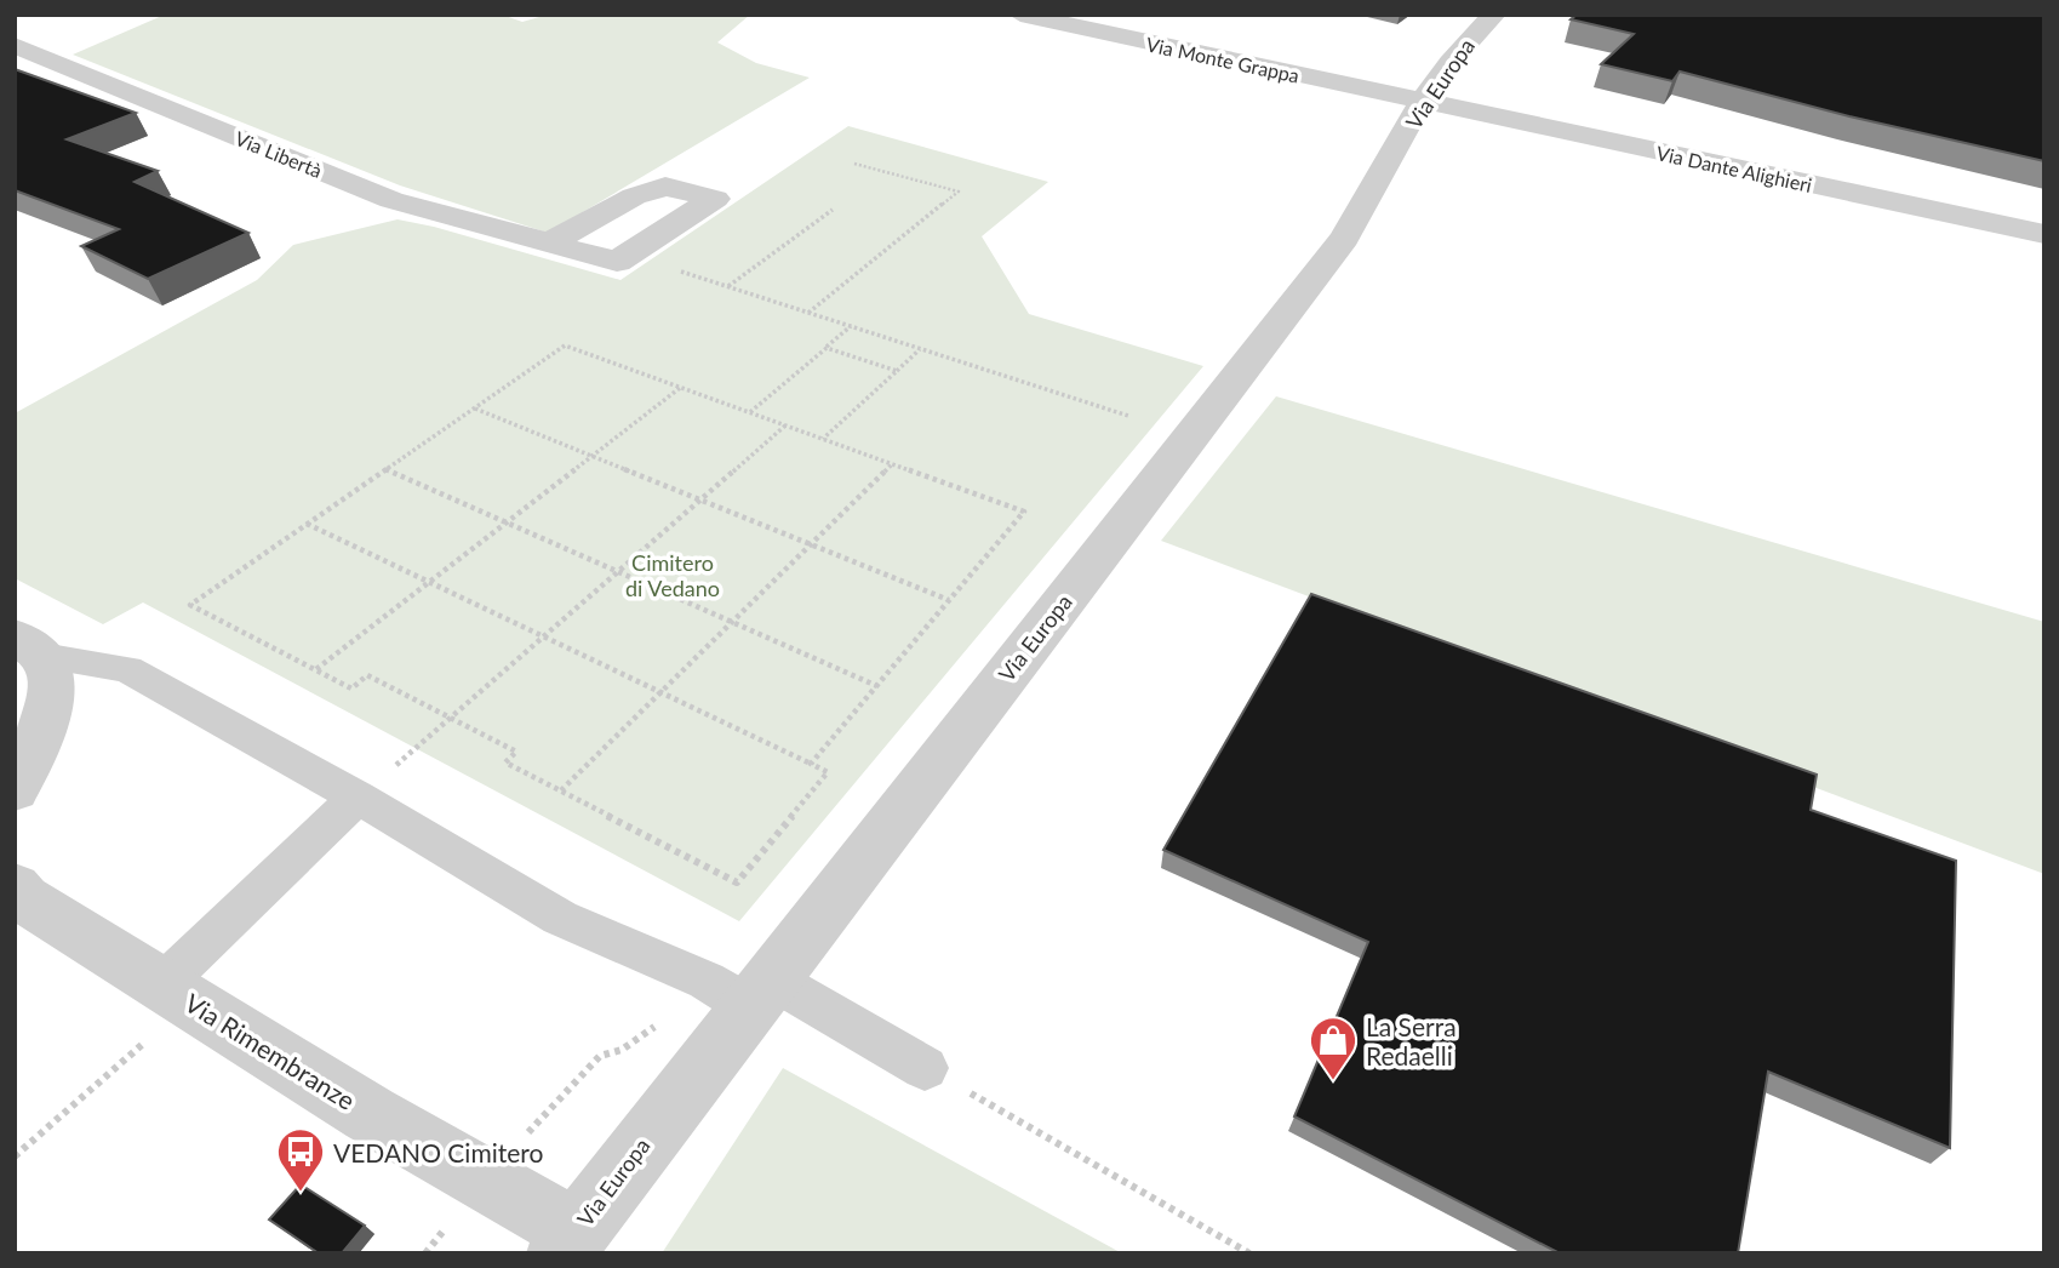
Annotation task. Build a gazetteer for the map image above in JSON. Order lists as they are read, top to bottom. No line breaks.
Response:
{"streets":{"street":["Via Monte Grappa","Via Europa","Via Libertà","Via Dante Alighieri","Via Rimembranze"]},"crossings":[["Via Monte Grappa","Via Europa"],["Via Monte Grappa","Via Dante Alighieri"],["Via Europa","Via Dante Alighieri"],["Via Europa","Via Rimembranze"]],"parks":["Cimitero di Vedano"],"places":{"shop":["La Serra Redaelli"],"bus stop":["VEDANO Cimitero"]}}
